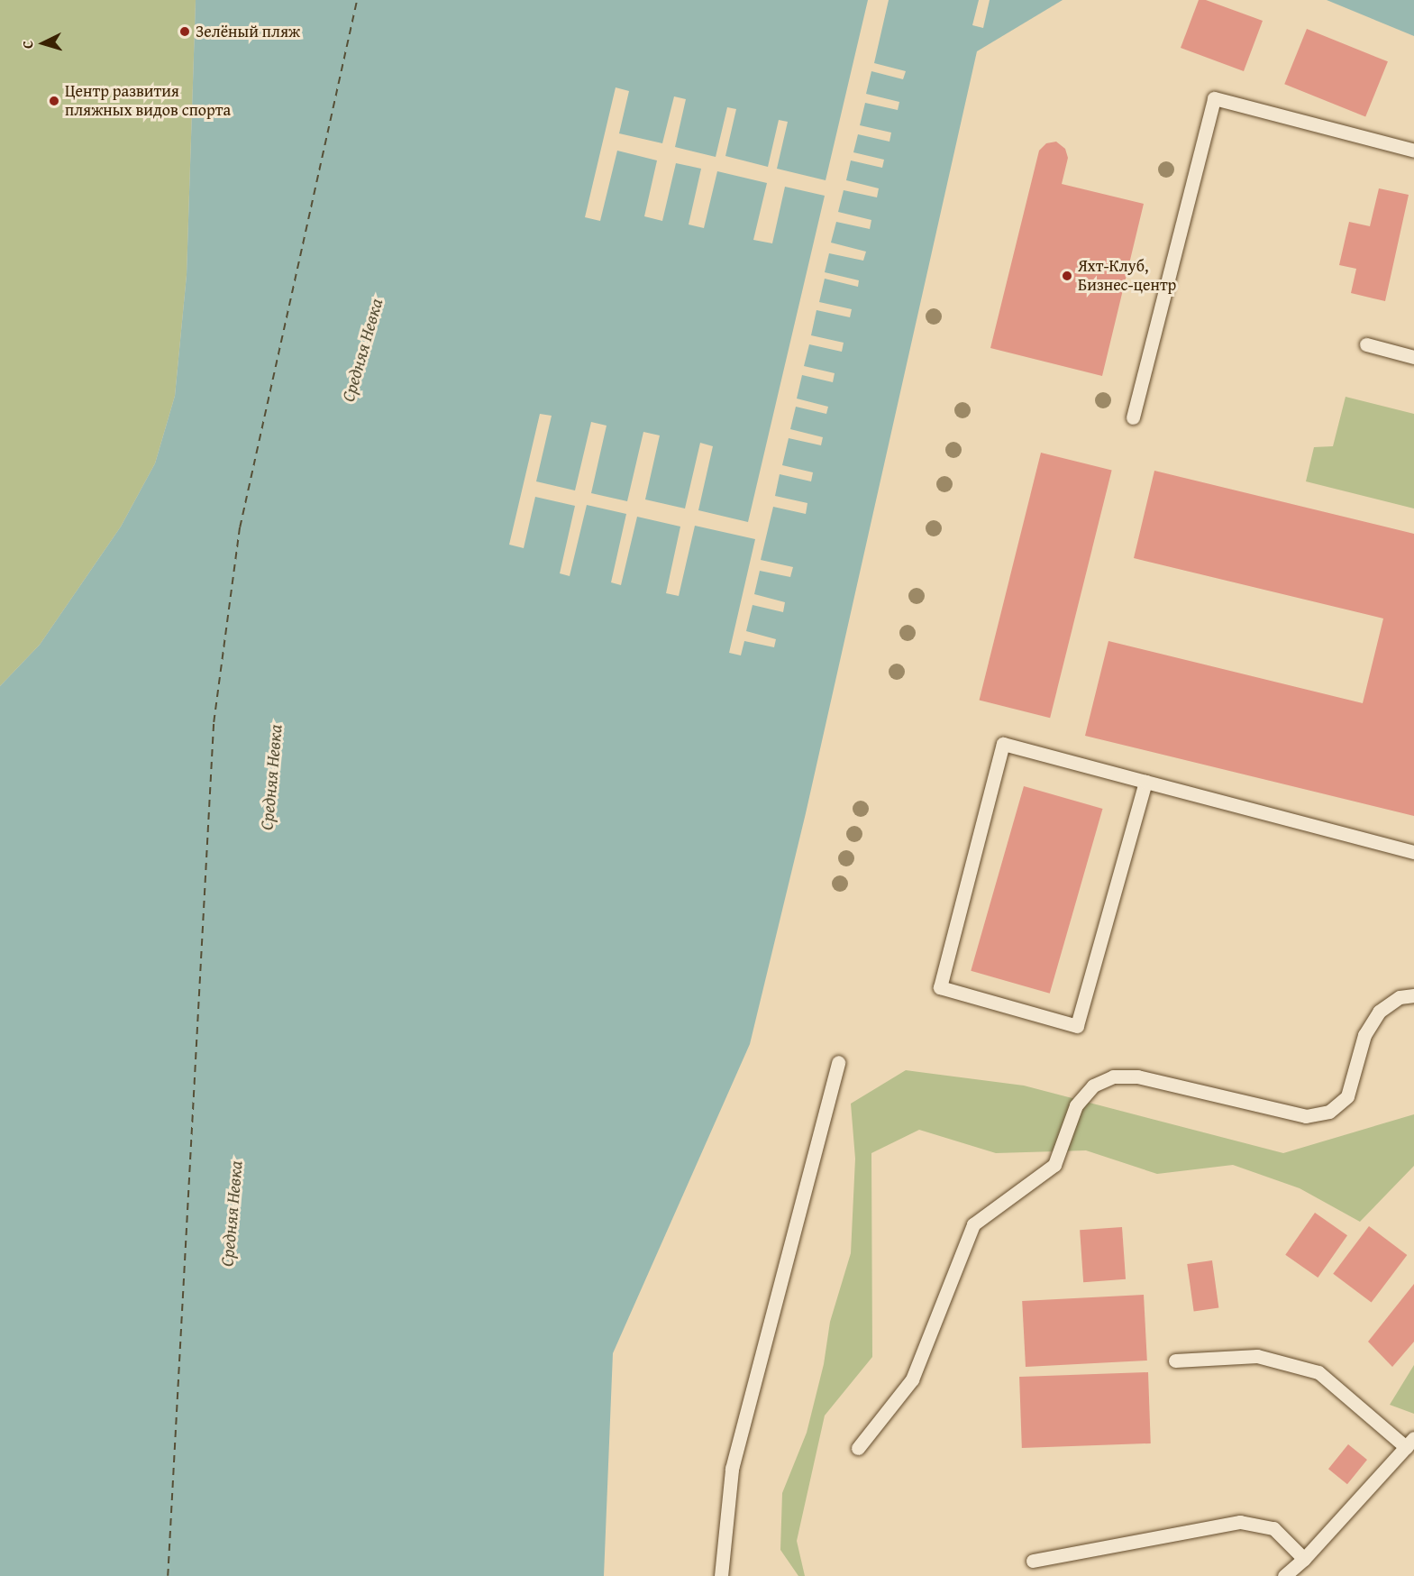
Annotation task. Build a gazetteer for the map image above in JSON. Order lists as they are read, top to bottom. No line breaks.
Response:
{"water":["Средняя Невка"],"places":["Зелёный пляж","Центр развития пляжных видов спорта","Яхт-Клуб, Бизнес-центр"],"north":"left"}
